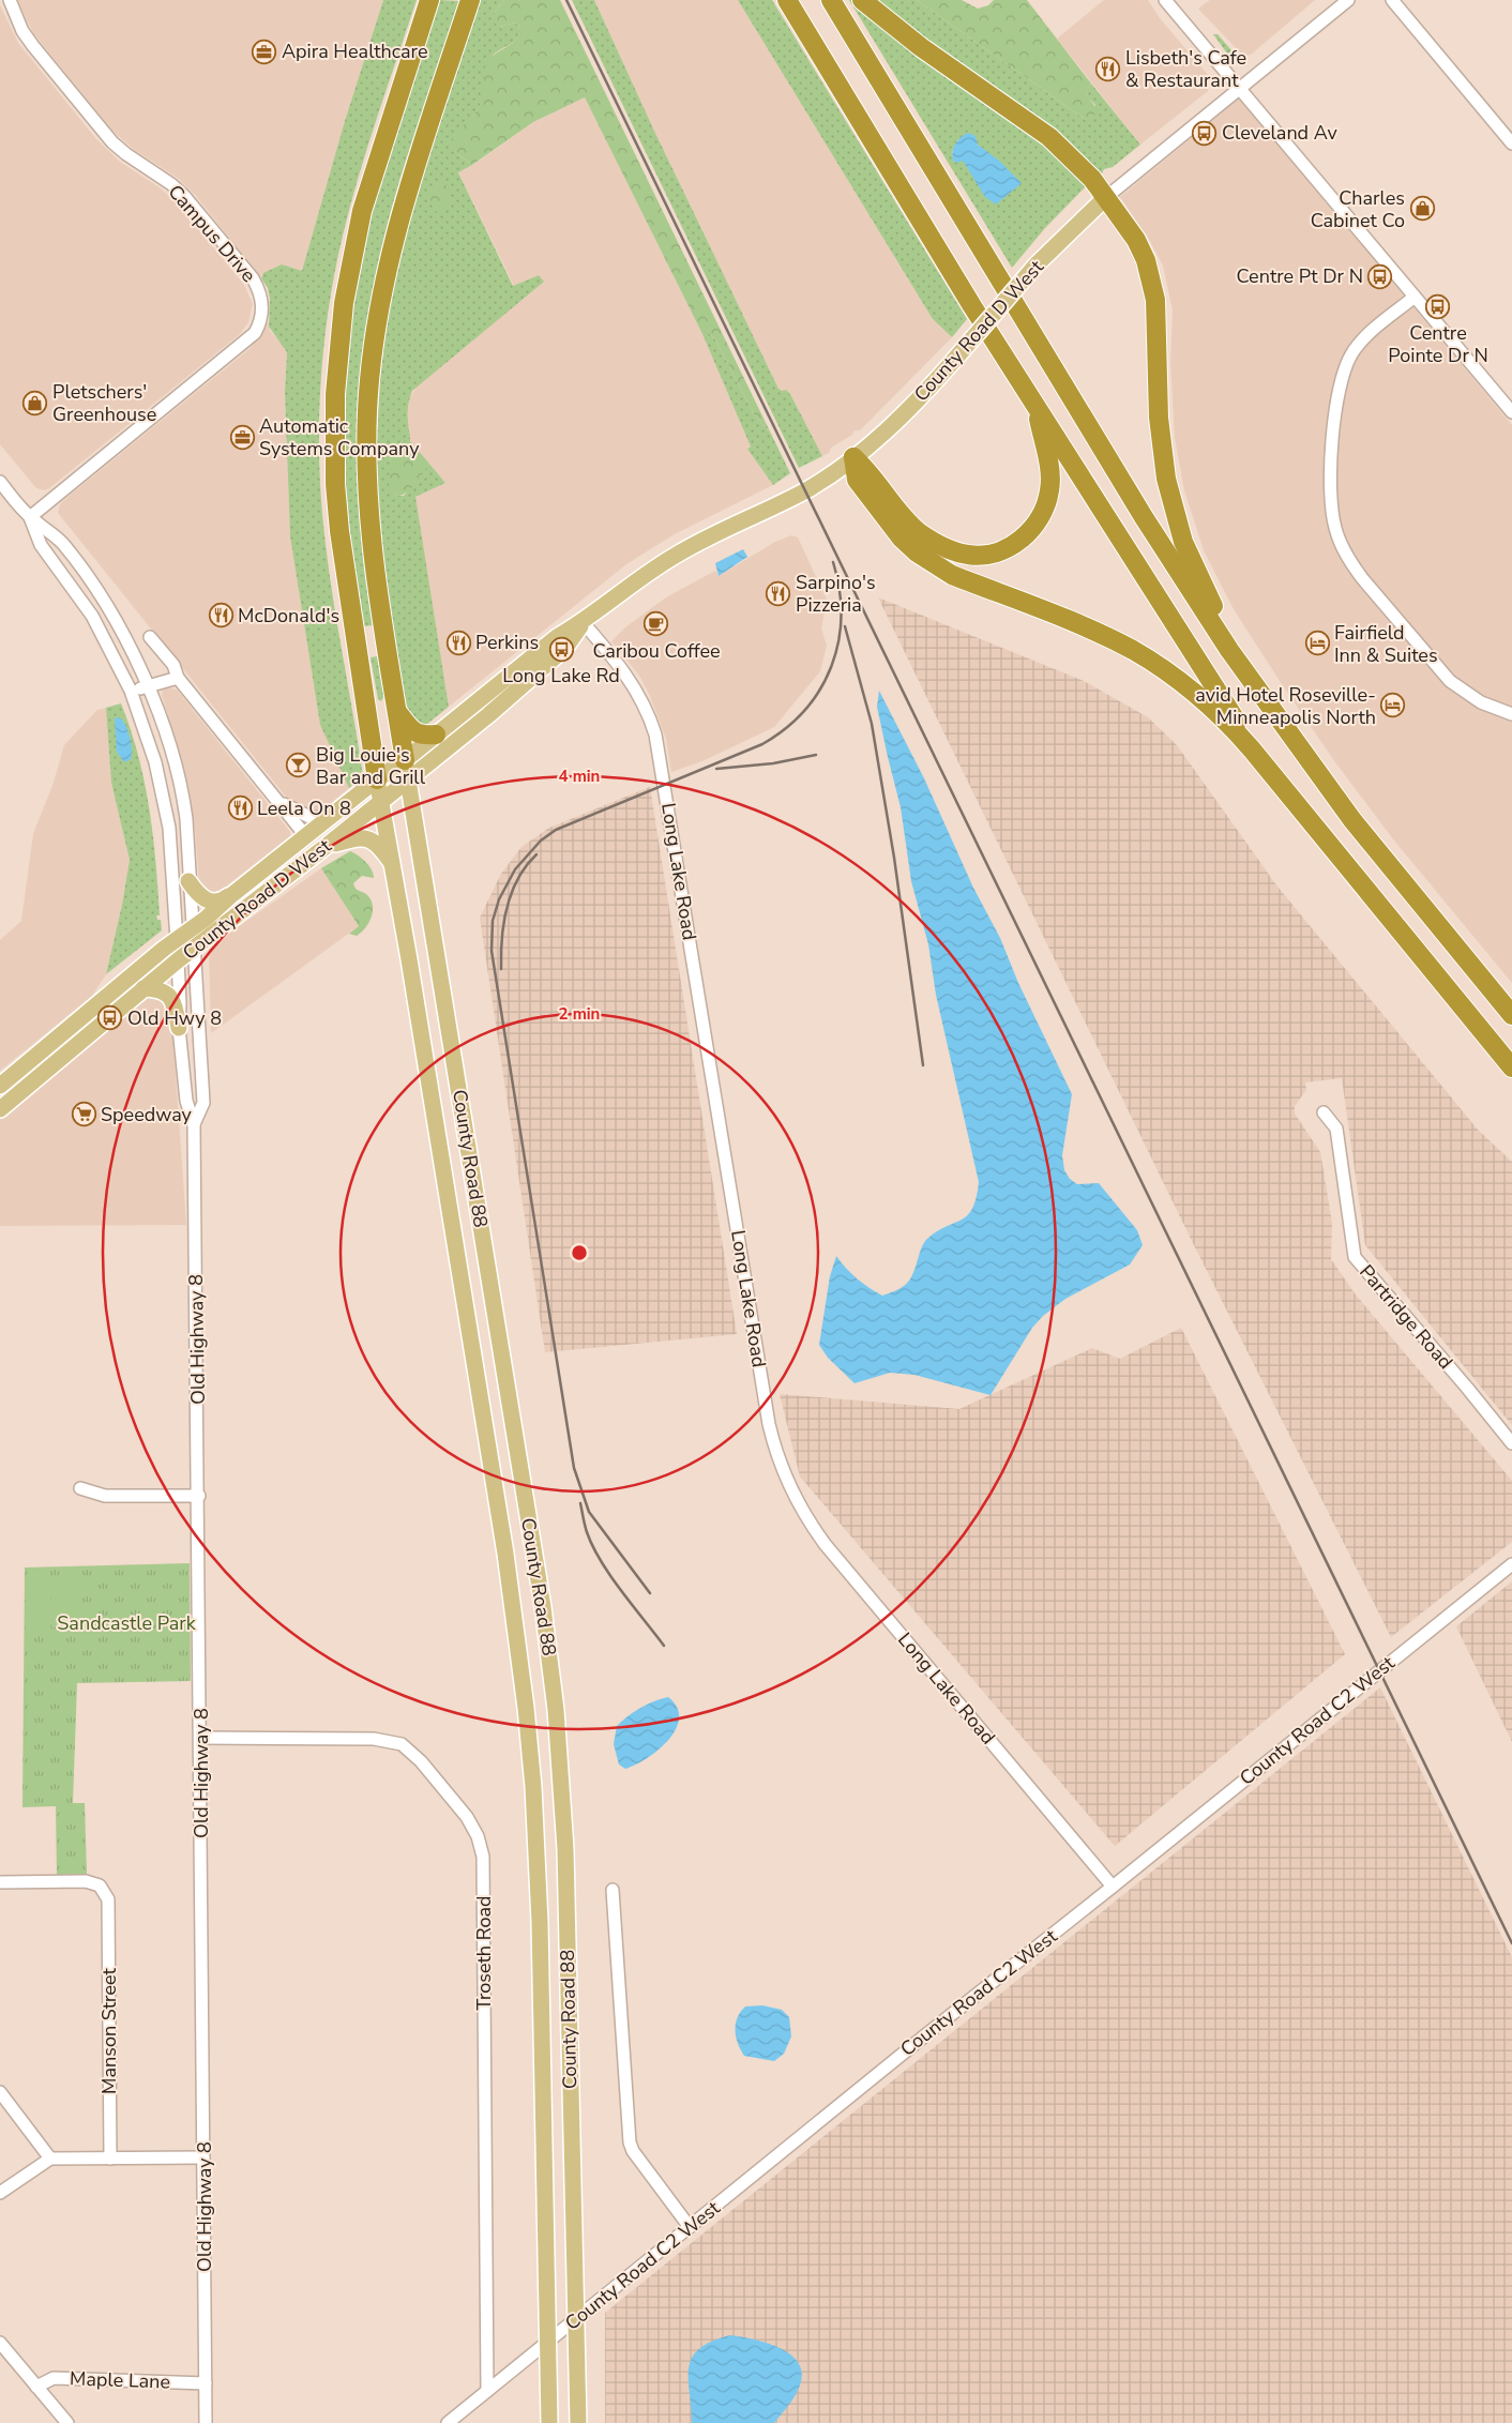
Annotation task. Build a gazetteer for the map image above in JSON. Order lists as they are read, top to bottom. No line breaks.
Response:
{"streets":{"main road":["County Road D West","County Road 88"],"street":["Campus Drive","Long Lake Road","Partridge Road","Old Highway 8","County Road C2 West","Troseth Road","Manson Street","Maple Lane"]},"crossings":[["Campus Drive","Old Highway 8"],["County Road D West","Long Lake Road"],["County Road D West","County Road 88"],["County Road D West","Old Highway 8"],["Long Lake Road","County Road C2 West"],["County Road 88","County Road C2 West"],["Old Highway 8","Troseth Road"],["Old Highway 8","Maple Lane"],["County Road C2 West","Troseth Road"]],"parks":["Sandcastle Park"],"places":{"office":["Apira Healthcare","Automatic Systems Company"],"restaurant":["Lisbeth's Cafe & Restaurant","Sarpino's Pizzeria","McDonald's","Perkins","Leela On 8"],"bus stop":["Cleveland Av","Centre Pt Dr N","Centre Pointe Dr N","Long Lake Rd","Old Hwy 8"],"shop":["Charles Cabinet Co","Pletschers' Greenhouse"],"cafe":["Caribou Coffee"],"hotel":["Fairfield Inn & Suites","avid Hotel Roseville- Minneapolis North"],"bar":["Big Louie's Bar and Grill"],"supermarket":["Speedway"]},"rings":["4 min","2 min"]}
